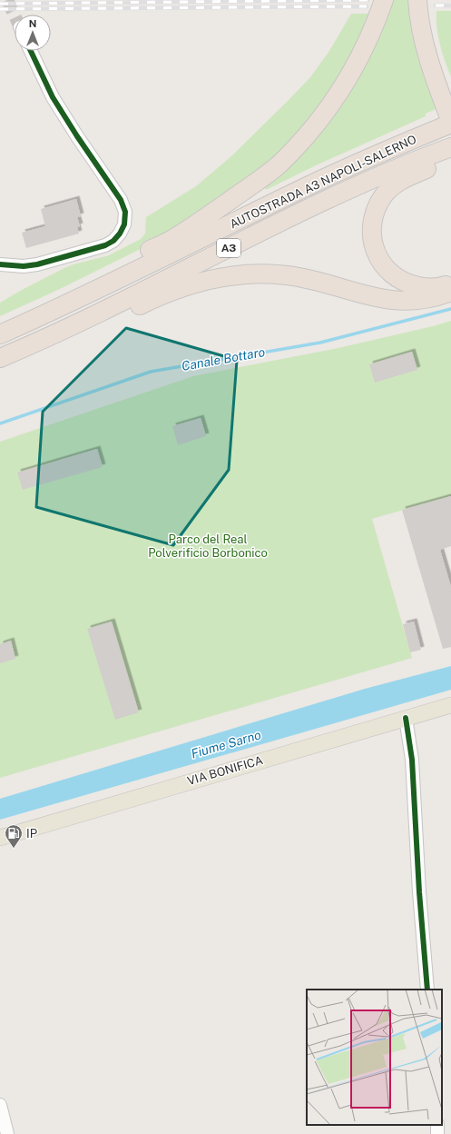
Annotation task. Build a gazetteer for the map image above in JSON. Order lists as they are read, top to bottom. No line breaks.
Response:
{"streets":{"highway":["AUTOSTRADA A3 NAPOLI-SALERNO","A3"],"main road":["VIA BONIFICA"]},"water":["Canale Bottaro","Fiume Sarno"],"parks":["Parco del Real Polverificio Borbonico"],"places":{"fuel station":["IP"]},"north":"top"}
